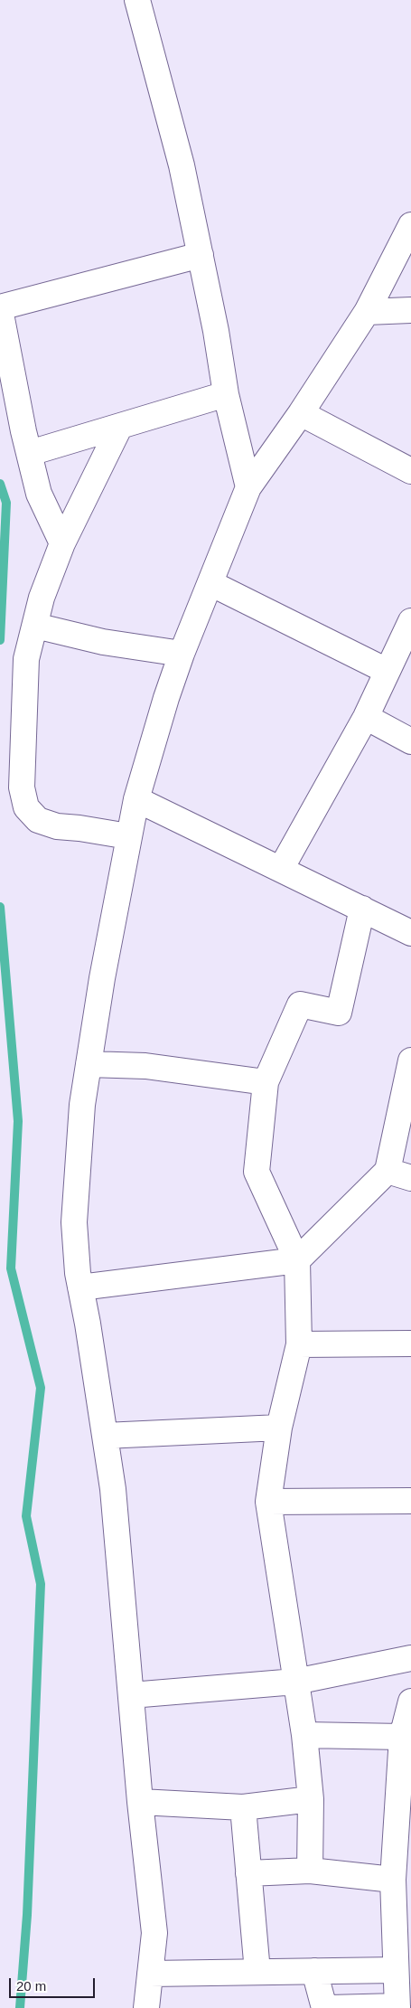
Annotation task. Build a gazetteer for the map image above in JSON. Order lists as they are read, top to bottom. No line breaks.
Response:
{"scale_bar":"20 m"}
